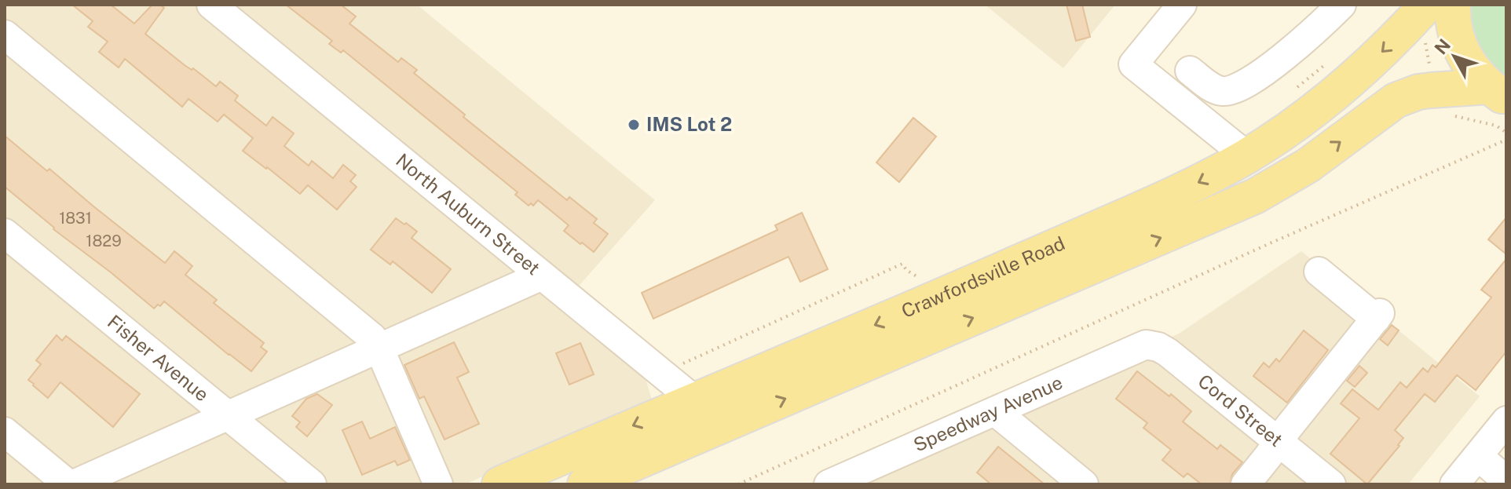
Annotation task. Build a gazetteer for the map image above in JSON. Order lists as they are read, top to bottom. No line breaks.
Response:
{"streets":{"main road":["Crawfordsville Road"],"street":["North Auburn Street","Fisher Avenue","Cord Street","Speedway Avenue"]},"crossings":[["North Auburn Street","Crawfordsville Road"],["Cord Street","Speedway Avenue"]],"places":["IMS Lot 2"],"house_numbers":["1831","1829"],"north":"top left"}
